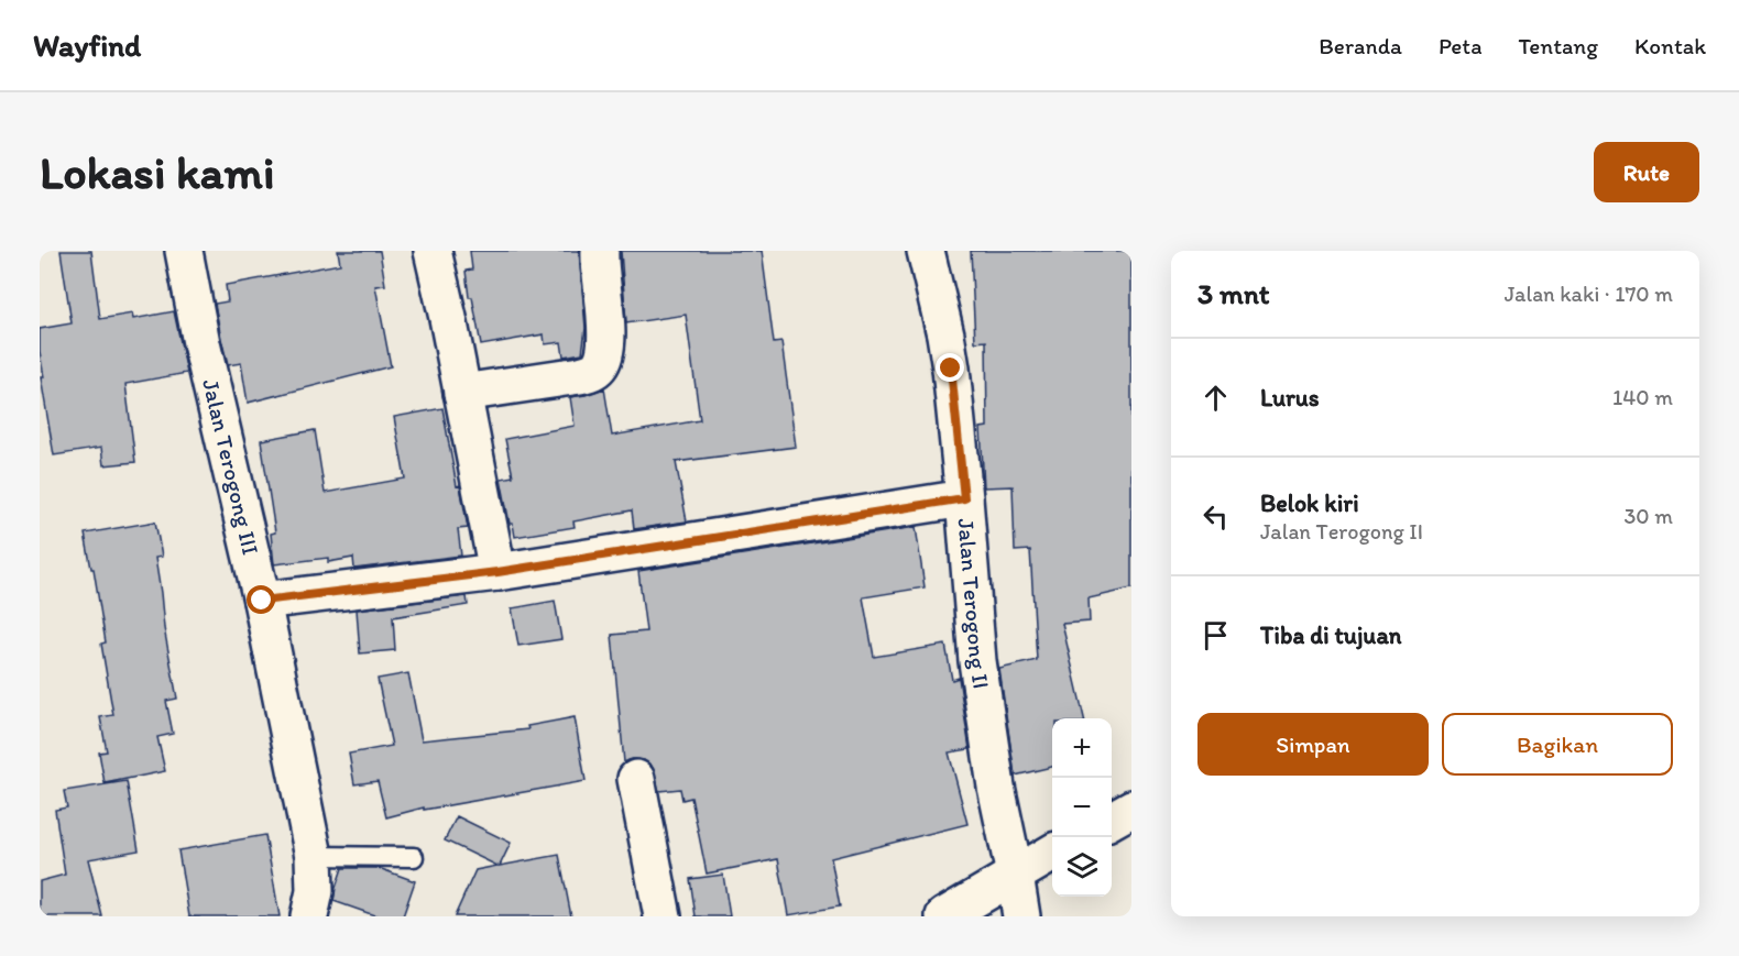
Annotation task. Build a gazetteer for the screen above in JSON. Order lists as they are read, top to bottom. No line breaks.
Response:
{"streets":{"street":["Jalan Terogong III","Jalan Terogong II"]},"page":{"header":"Wayfind","nav":["Beranda","Peta","Tentang","Kontak"],"buttons":["Rute",["Simpan","Bagikan"]],"title":"Lokasi kami","heading":["3 mnt","Jalan kaki · 170 m"],"list":[["Lurus","140 m"],["Belok kiri","Jalan Terogong II","30 m"],"Tiba di tujuan"],"map_buttons":["+","−"]}}
